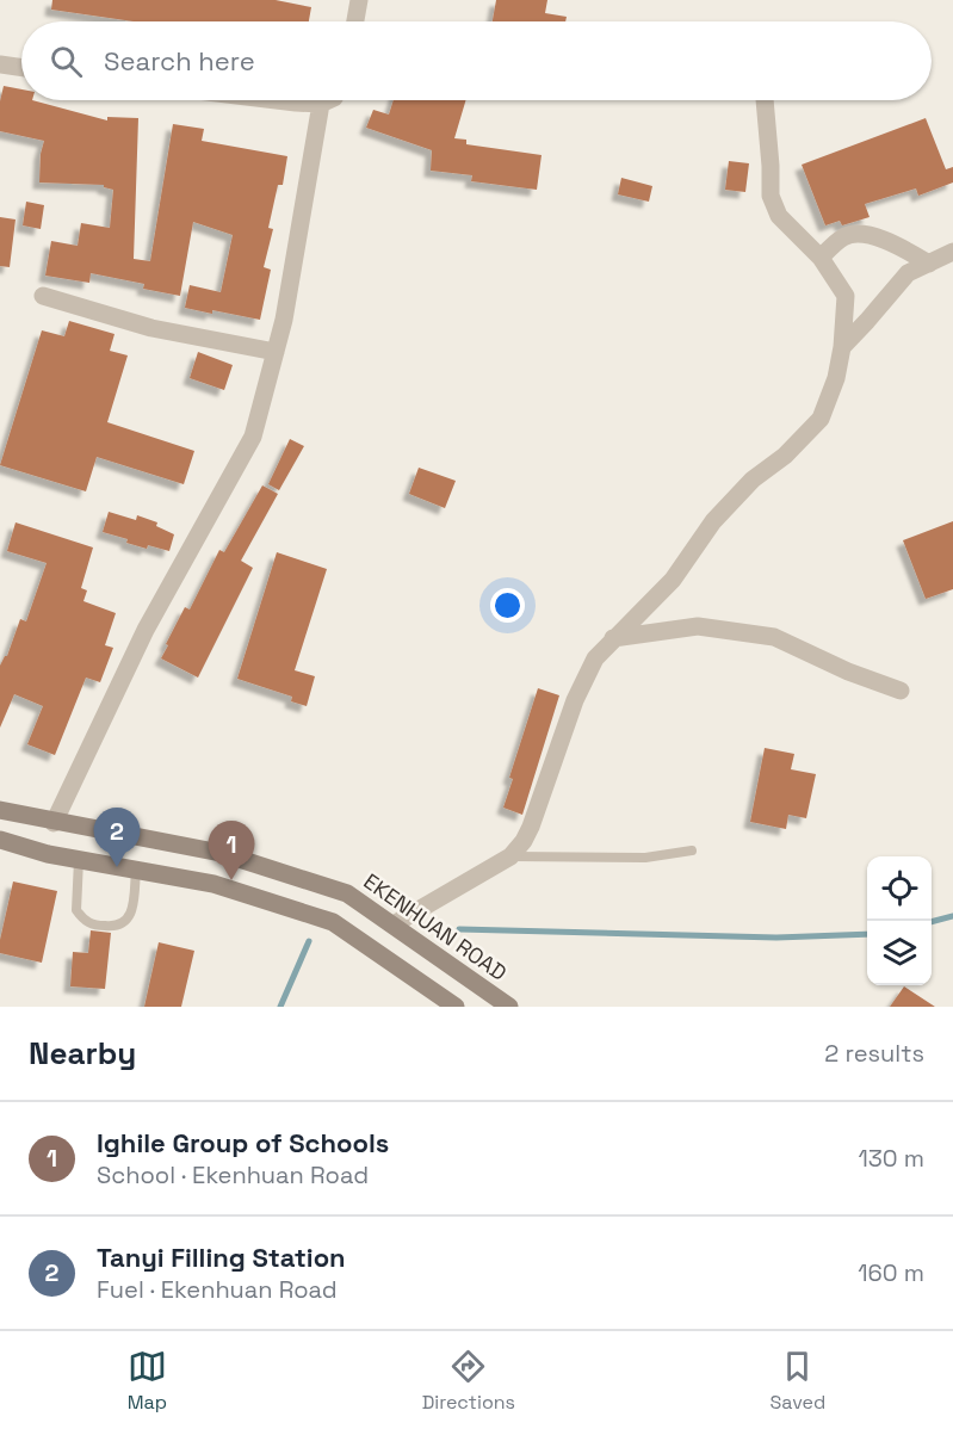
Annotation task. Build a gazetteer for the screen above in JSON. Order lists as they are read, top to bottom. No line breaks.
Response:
{"streets":{"main road":["EKENHUAN ROAD"]},"page":{"search":"Search here","pins":["2","1"],"heading":["Nearby","2 results"],"list":[{"mark":"1","name":"Ighile Group of Schools","note":"School · Ekenhuan Road","value":"130 m"},{"mark":"2","name":"Tanyi Filling Station","note":"Fuel · Ekenhuan Road","value":"160 m"}],"nav":["Map","Directions","Saved"]}}
